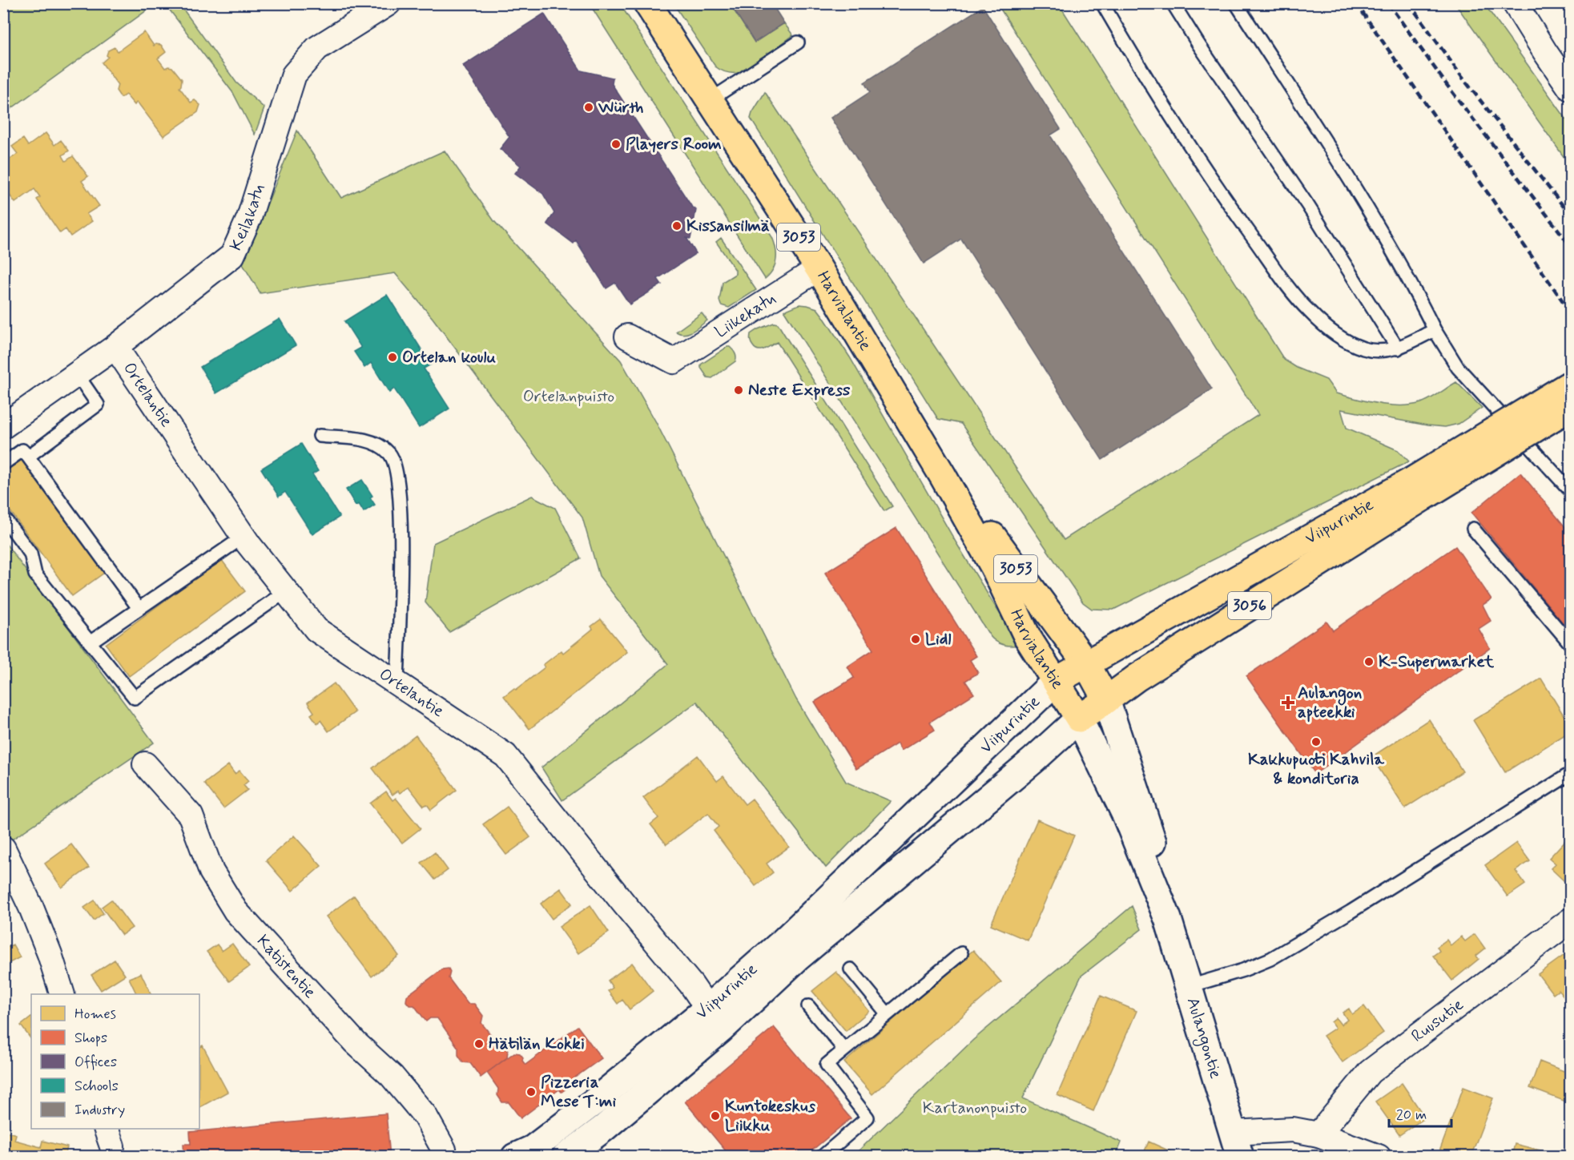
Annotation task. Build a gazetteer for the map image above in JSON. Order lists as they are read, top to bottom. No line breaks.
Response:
{"streets":{"main road":["3053","Harvialantie","Viipurintie","3056","Aulangontie"],"street":["Keilakatu","Liikekatu","Ortelantie","Katistentie","Ruusutie"]},"crossings":[["Keilakatu","Ortelantie"],["Harvialantie","Liikekatu"],["Harvialantie","Viipurintie"],["Harvialantie","Aulangontie"],["Ortelantie","Viipurintie"],["Viipurintie","Aulangontie"]],"parks":["Ortelanpuisto","Kartanonpuisto"],"places":{"other":["Würth","Players Room","Kissansilmä","Ortelan koulu","Neste Express","Lidl","K-Supermarket","Kakkupuoti Kahvila & konditoria","Hätilän Kokki","Pizzeria Mese T:mi","Kuntokeskus Liikku"],"health":["Aulangon apteekki"]},"legend":["Homes","Shops","Offices","Schools","Industry"],"scale_bar":"20 m"}
